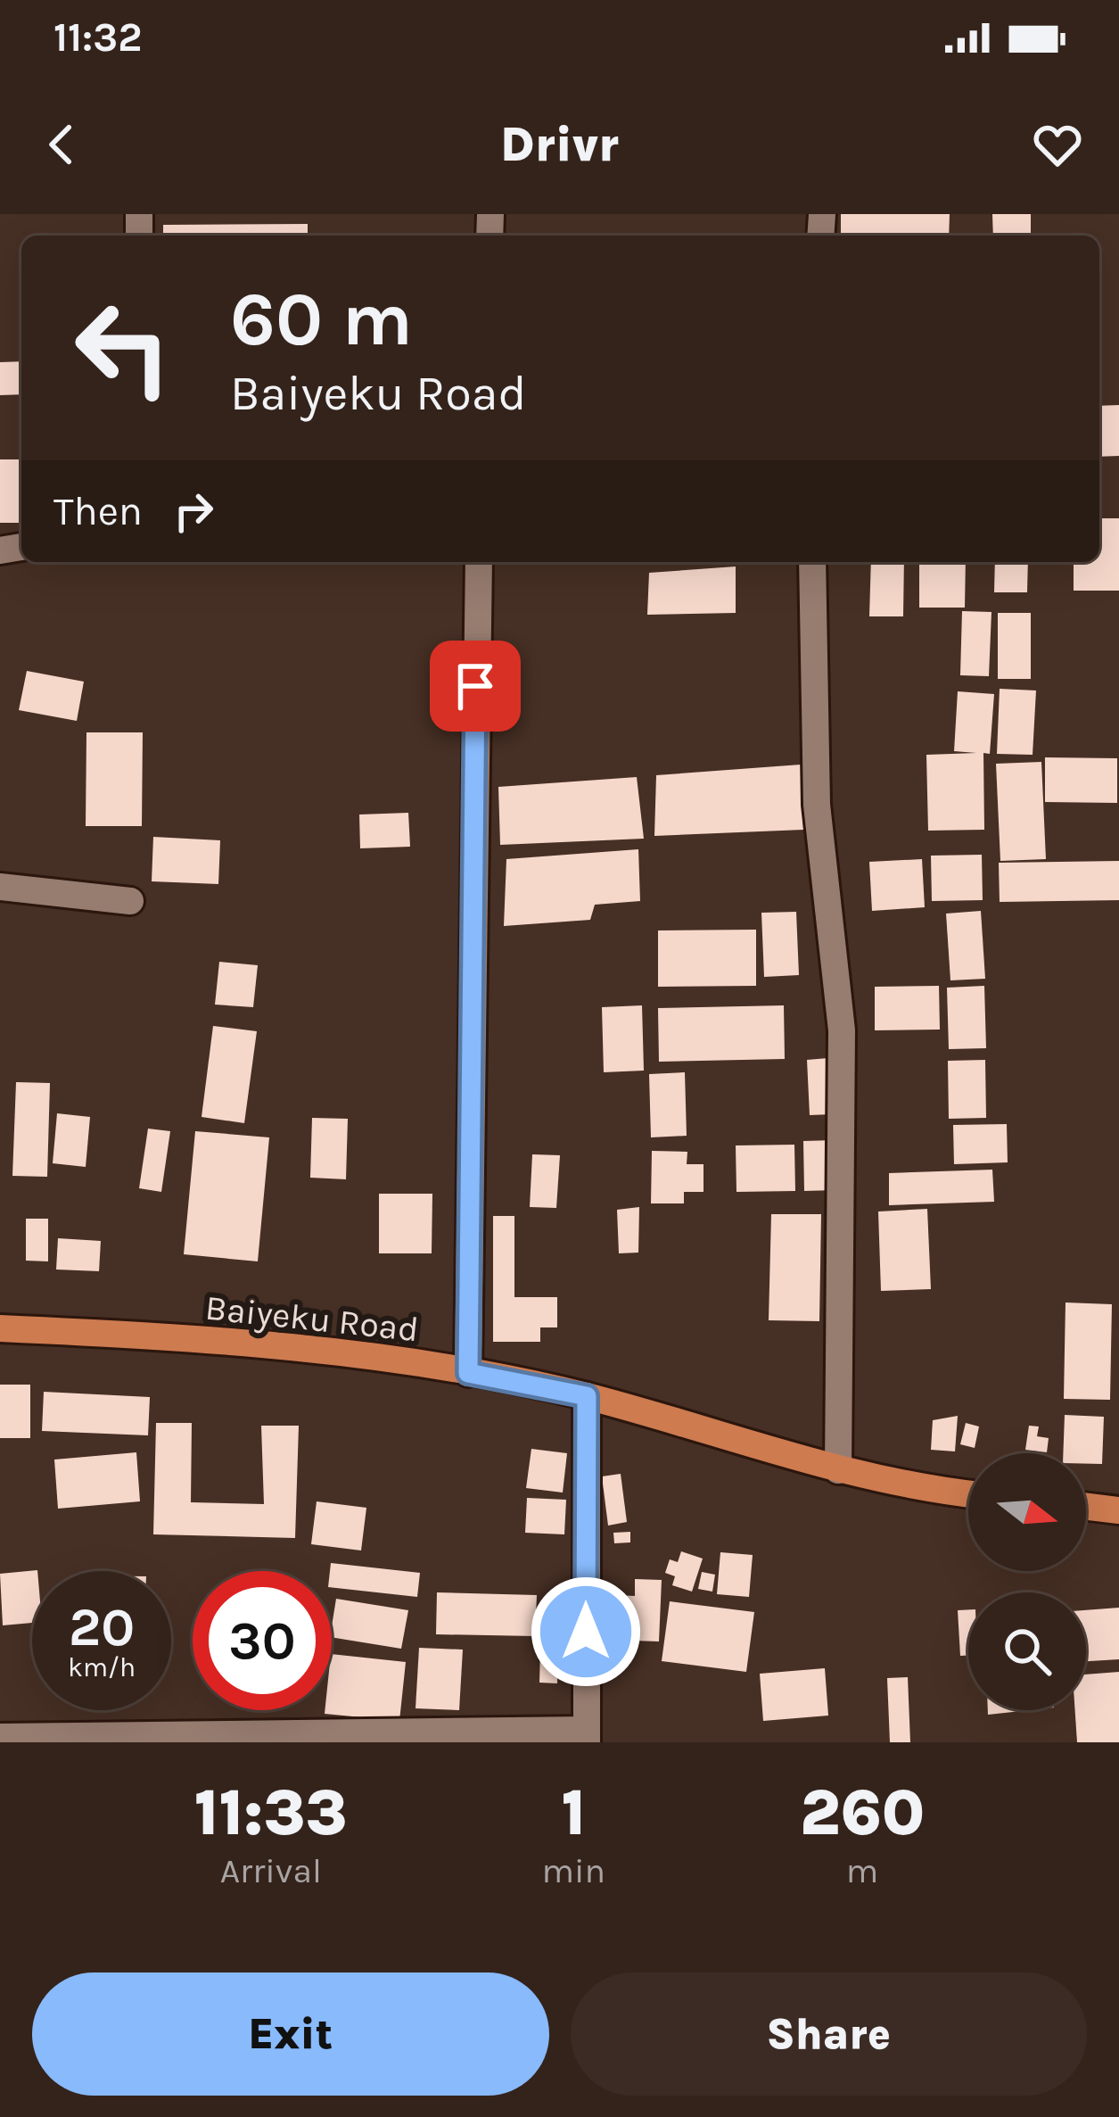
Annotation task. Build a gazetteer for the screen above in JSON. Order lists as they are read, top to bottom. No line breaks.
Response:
{"streets":{"main road":["Baiyeku Road"]},"north":"right","page":{"status":"11:32","header":"Drivr","turn":["60 m","Baiyeku Road"],"then":"Then","speed":"20 km/h","limit":"30","eta":["11:33","Arrival","1","min","260","m"],"buttons":["Exit","Share"]}}
